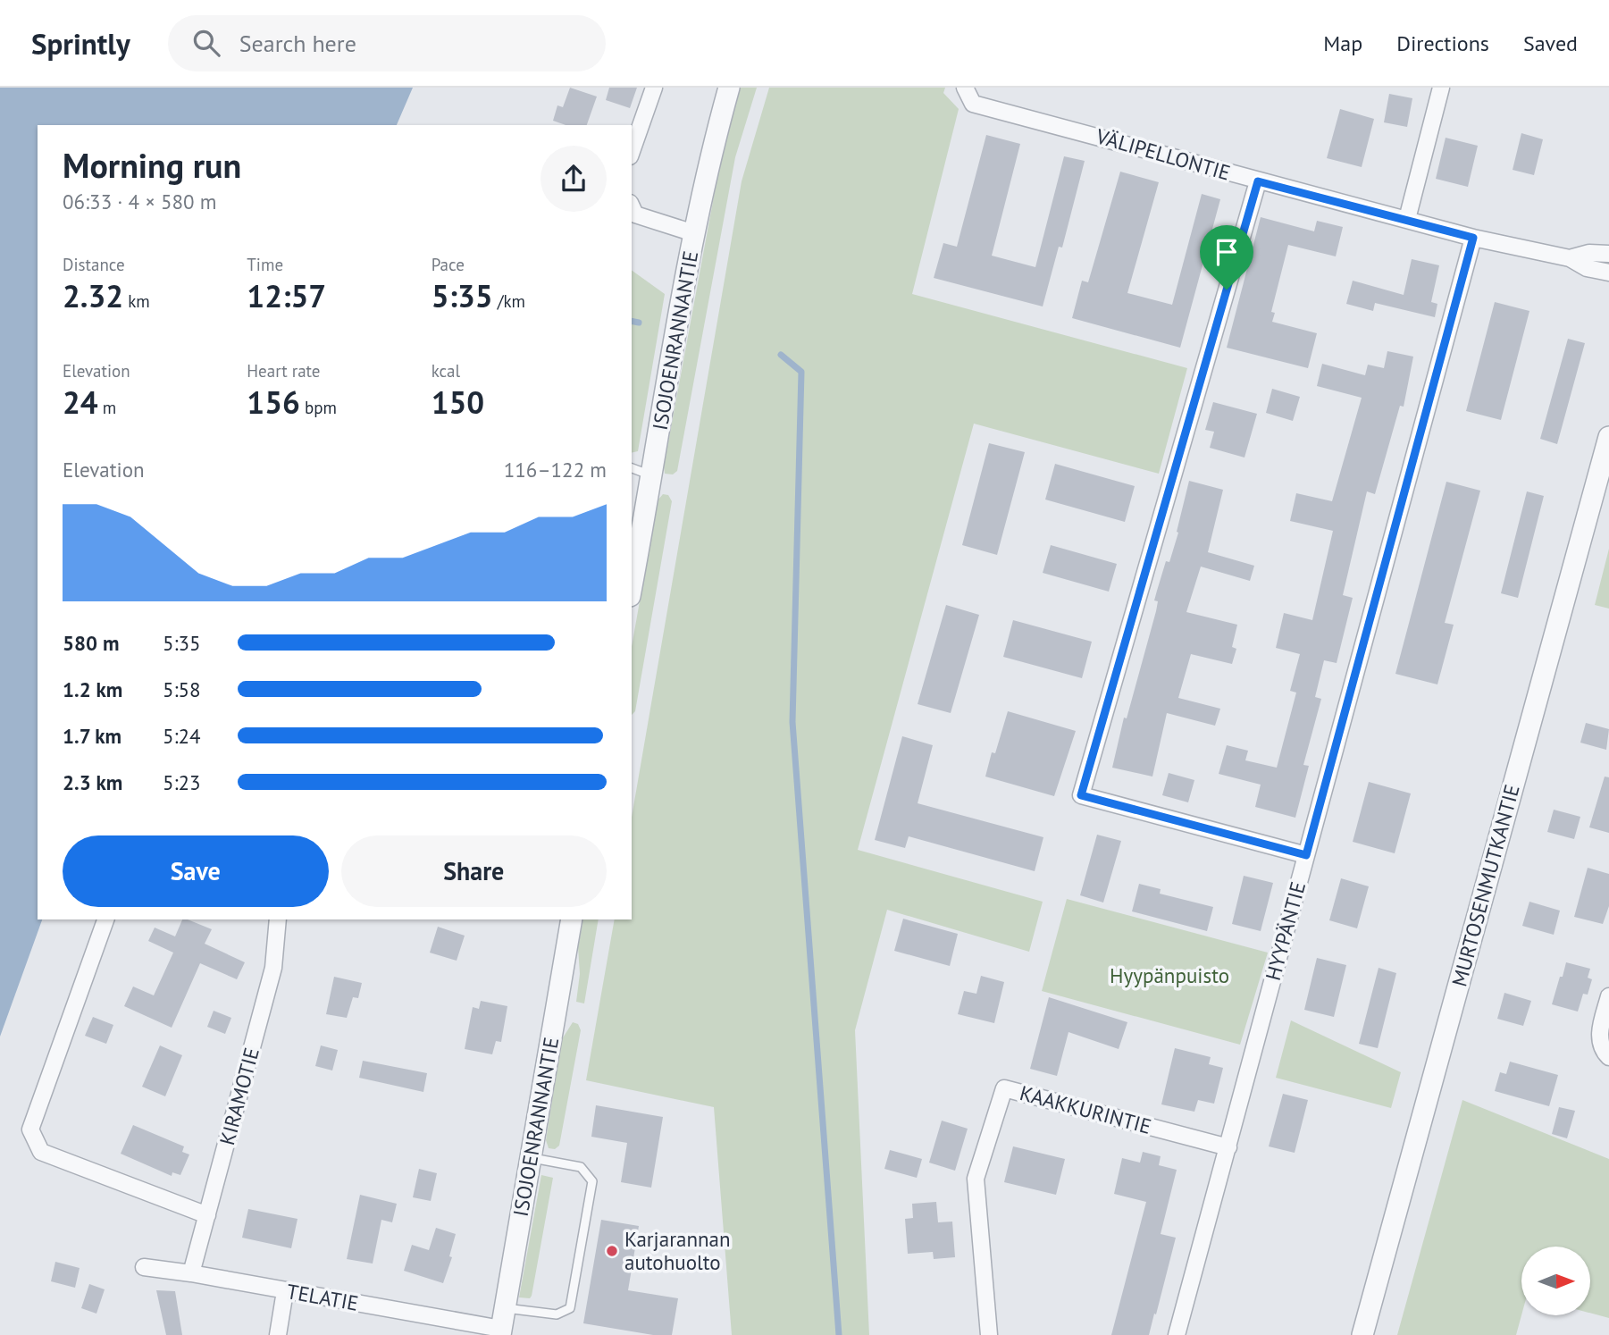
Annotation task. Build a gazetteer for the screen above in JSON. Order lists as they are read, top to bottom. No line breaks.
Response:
{"streets":{"street":["VÄLIPELLONTIE","ISOJOENRANNANTIE","MURTOSENMUTKANTIE","HYYPÄNTIE","KIRAMOTIE","KAAKKURINTIE","TELATIE"]},"crossings":[["VÄLIPELLONTIE","HYYPÄNTIE"],["ISOJOENRANNANTIE","TELATIE"],["HYYPÄNTIE","KAAKKURINTIE"],["KIRAMOTIE","TELATIE"]],"parks":["Hyypänpuisto"],"places":["Karjarannan autohuolto"],"north":"right","page":{"header":"Sprintly","search":"Search here","nav":["Map","Directions","Saved"],"heading":["Morning run","06:33 · 4 × 580 m"],"stats":[["Distance","2.32 km"],["Time","12:57"],["Pace","5:35 /km"],["Elevation","24 m"],["Heart rate","156 bpm"],["kcal","150"]],"chart":["Elevation","116–122 m"],"list":[{"name":"580 m","note":"5:35"},{"name":"1.2 km","note":"5:58"},{"name":"1.7 km","note":"5:24"},{"name":"2.3 km","note":"5:23"}],"buttons":["Save","Share"]}}
